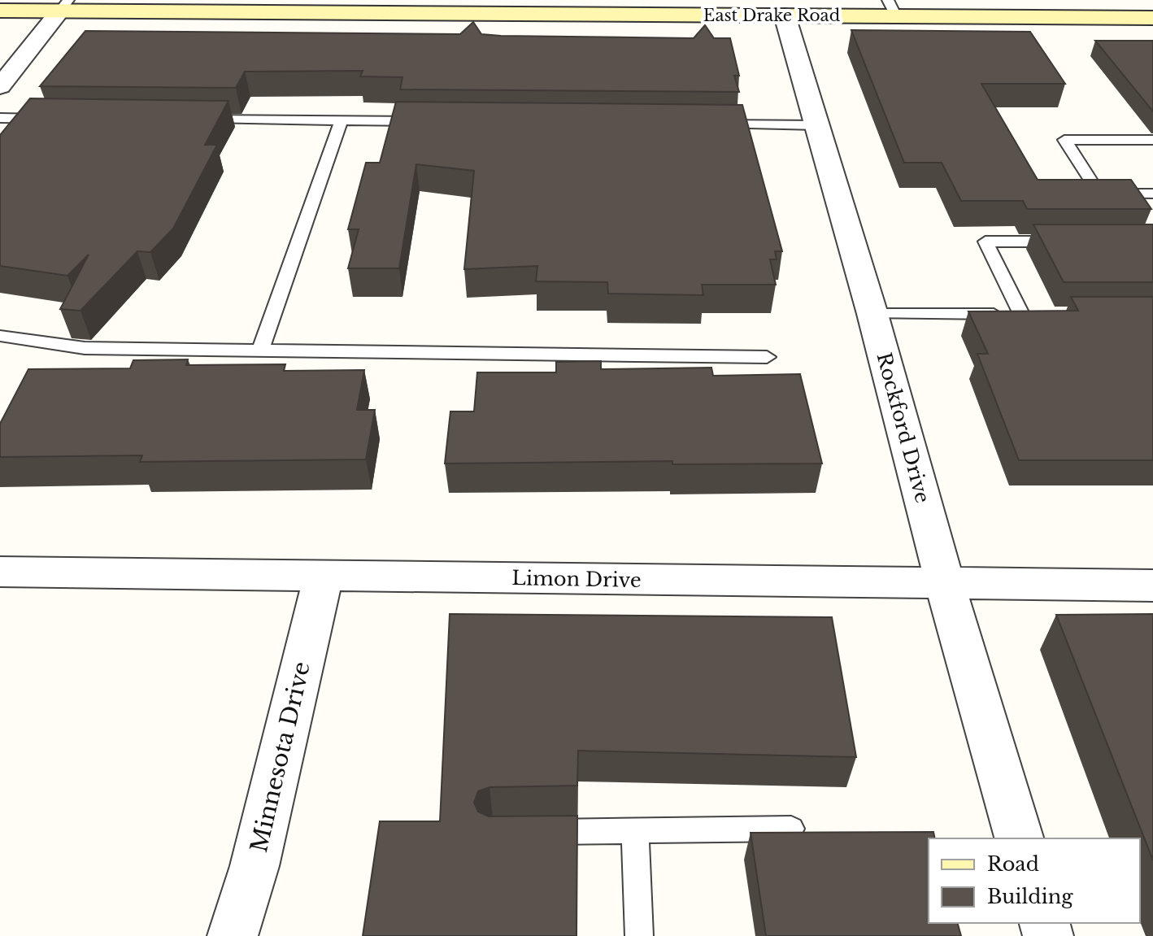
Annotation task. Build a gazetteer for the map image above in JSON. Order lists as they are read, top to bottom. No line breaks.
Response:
{"streets":{"main road":["East Drake Road"],"street":["Rockford Drive","Limon Drive","Minnesota Drive"]},"crossings":[["East Drake Road","Rockford Drive"],["Rockford Drive","Limon Drive"],["Limon Drive","Minnesota Drive"]],"legend":["Road","Building"]}
